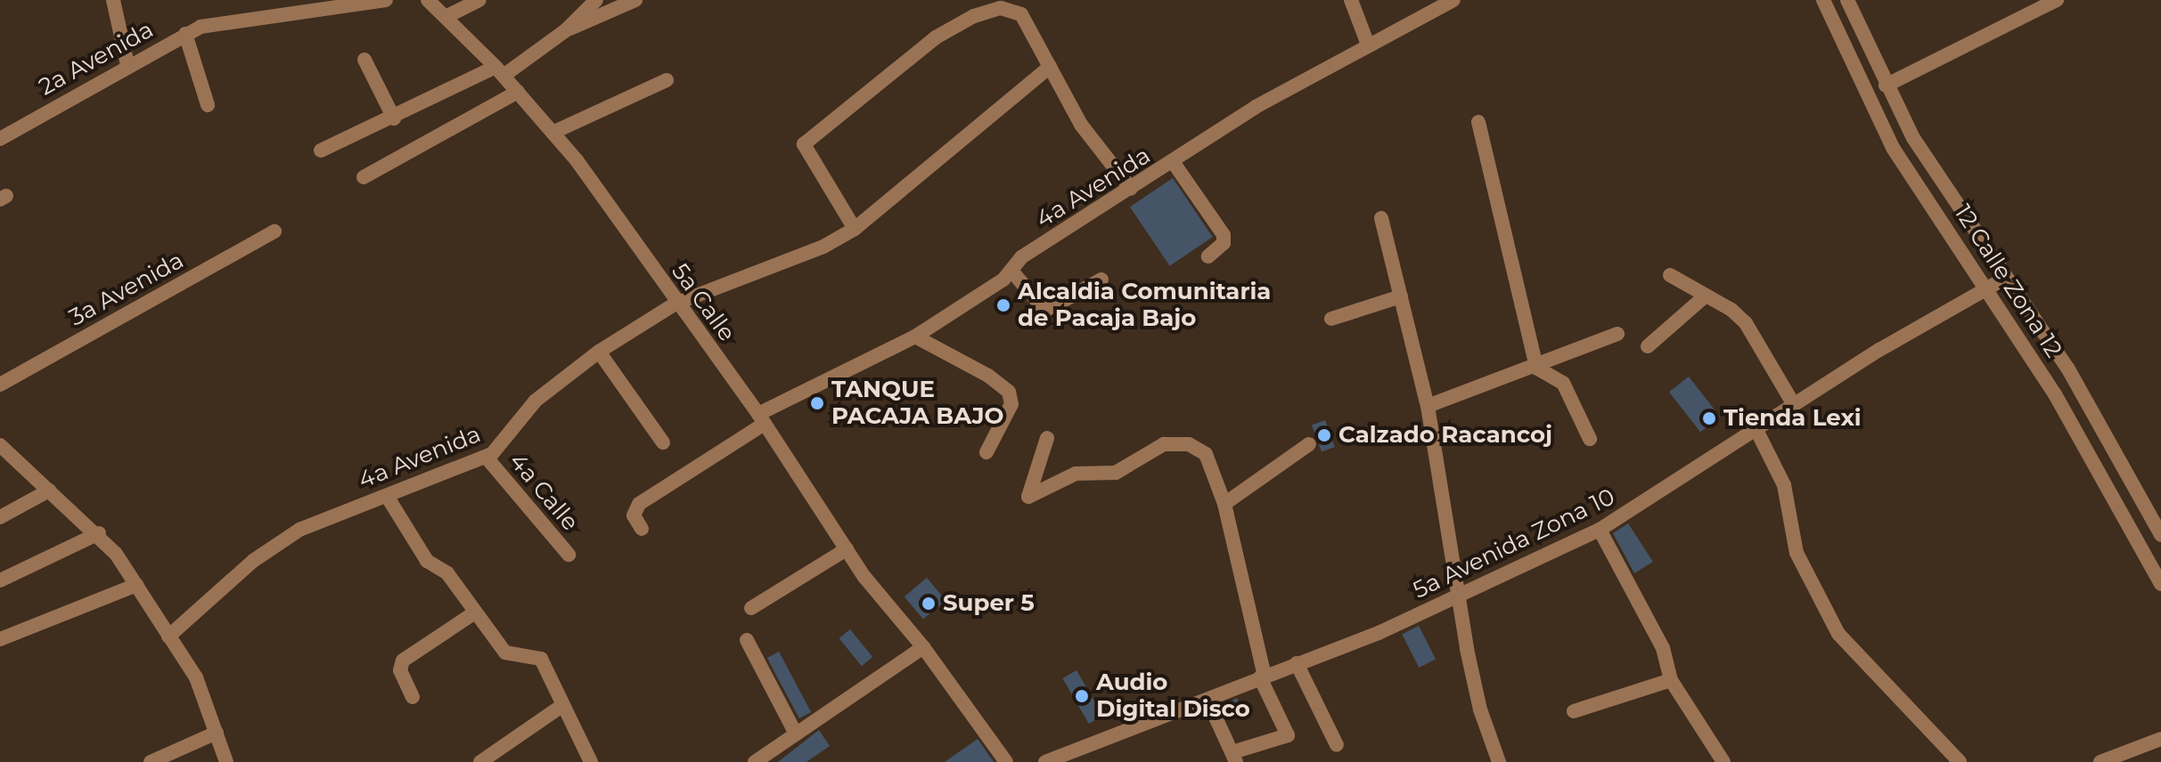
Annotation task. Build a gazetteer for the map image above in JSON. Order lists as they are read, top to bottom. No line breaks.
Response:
{"streets":{"street":["2a Avenida","4a Avenida","12 Calle Zona 12","3a Avenida","5a Calle","4a Calle","5a Avenida Zona 10"]},"crossings":[["4a Avenida","5a Calle"],["4a Avenida","4a Calle"],["12 Calle Zona 12","5a Avenida Zona 10"]],"places":["Alcaldia Comunitaria de Pacaja Bajo","TANQUE PACAJA BAJO","Tienda Lexi","Calzado Racancoj","Super 5","Audio Digital Disco"]}
